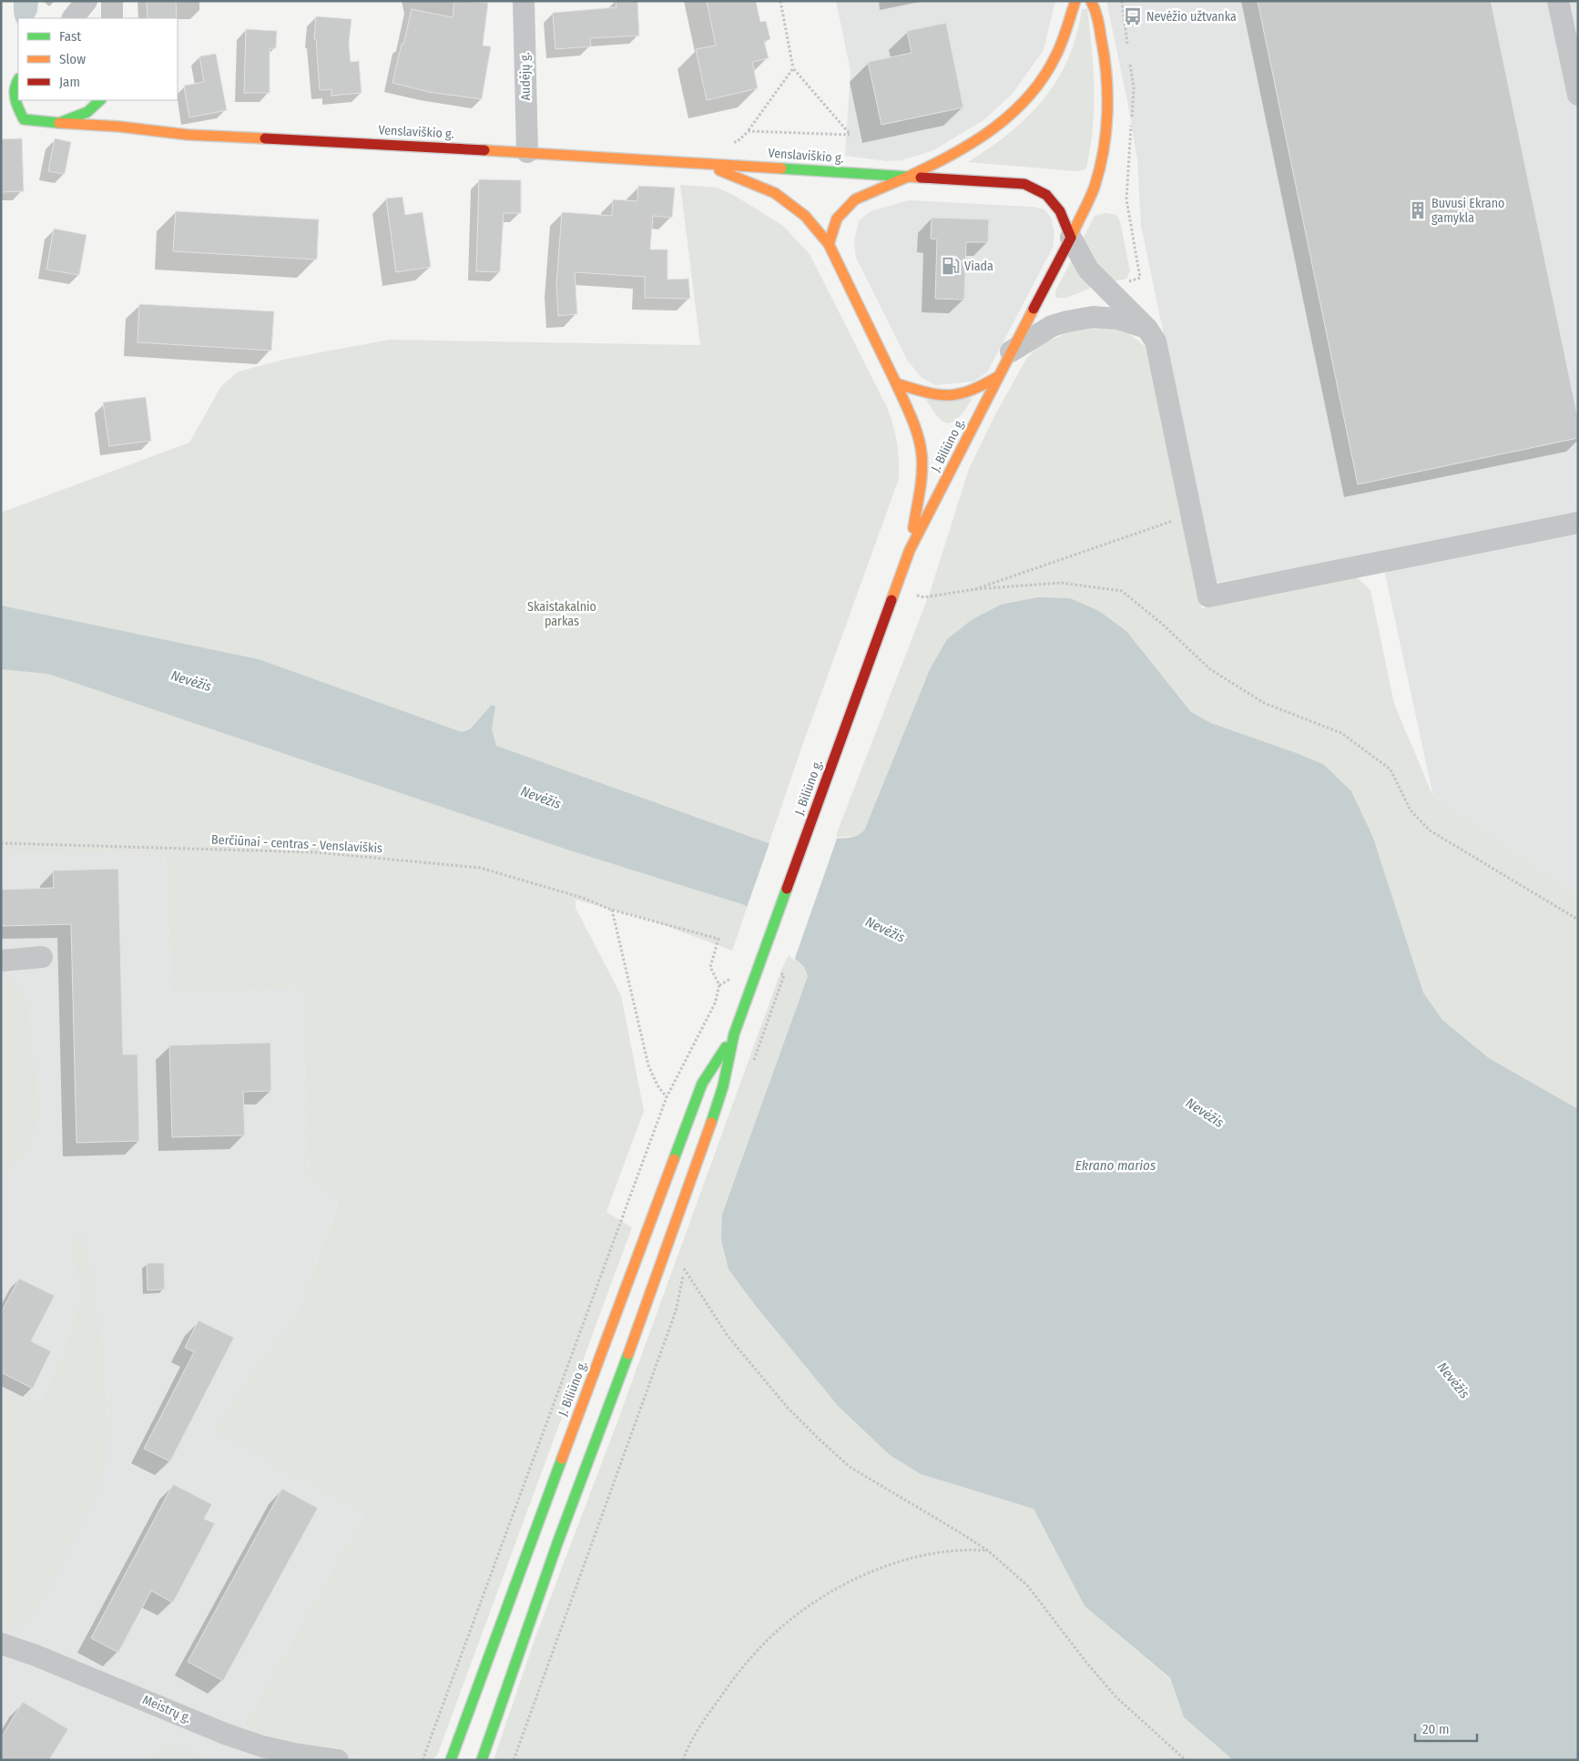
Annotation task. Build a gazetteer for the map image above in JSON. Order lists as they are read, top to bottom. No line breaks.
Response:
{"streets":{"main road":["Venslaviškio g.","J. Biliūno g."],"street":["Audėjų g.","Meistrų g."],"path":["Berčiūnai - centras - Venslaviškis"]},"crossings":[["Audėjų g.","Venslaviškio g."],["Venslaviškio g.","J. Biliūno g."]],"water":["Nevėžis","Ekrano marios"],"parks":["Skaistakalnio parkas"],"places":{"bus stop":["Nevėžio užtvanka"],"building":["Buvusi Ekrano gamykla"],"fuel station":["Viada"]},"legend":["Fast","Slow","Jam"],"scale_bar":"20 m"}
